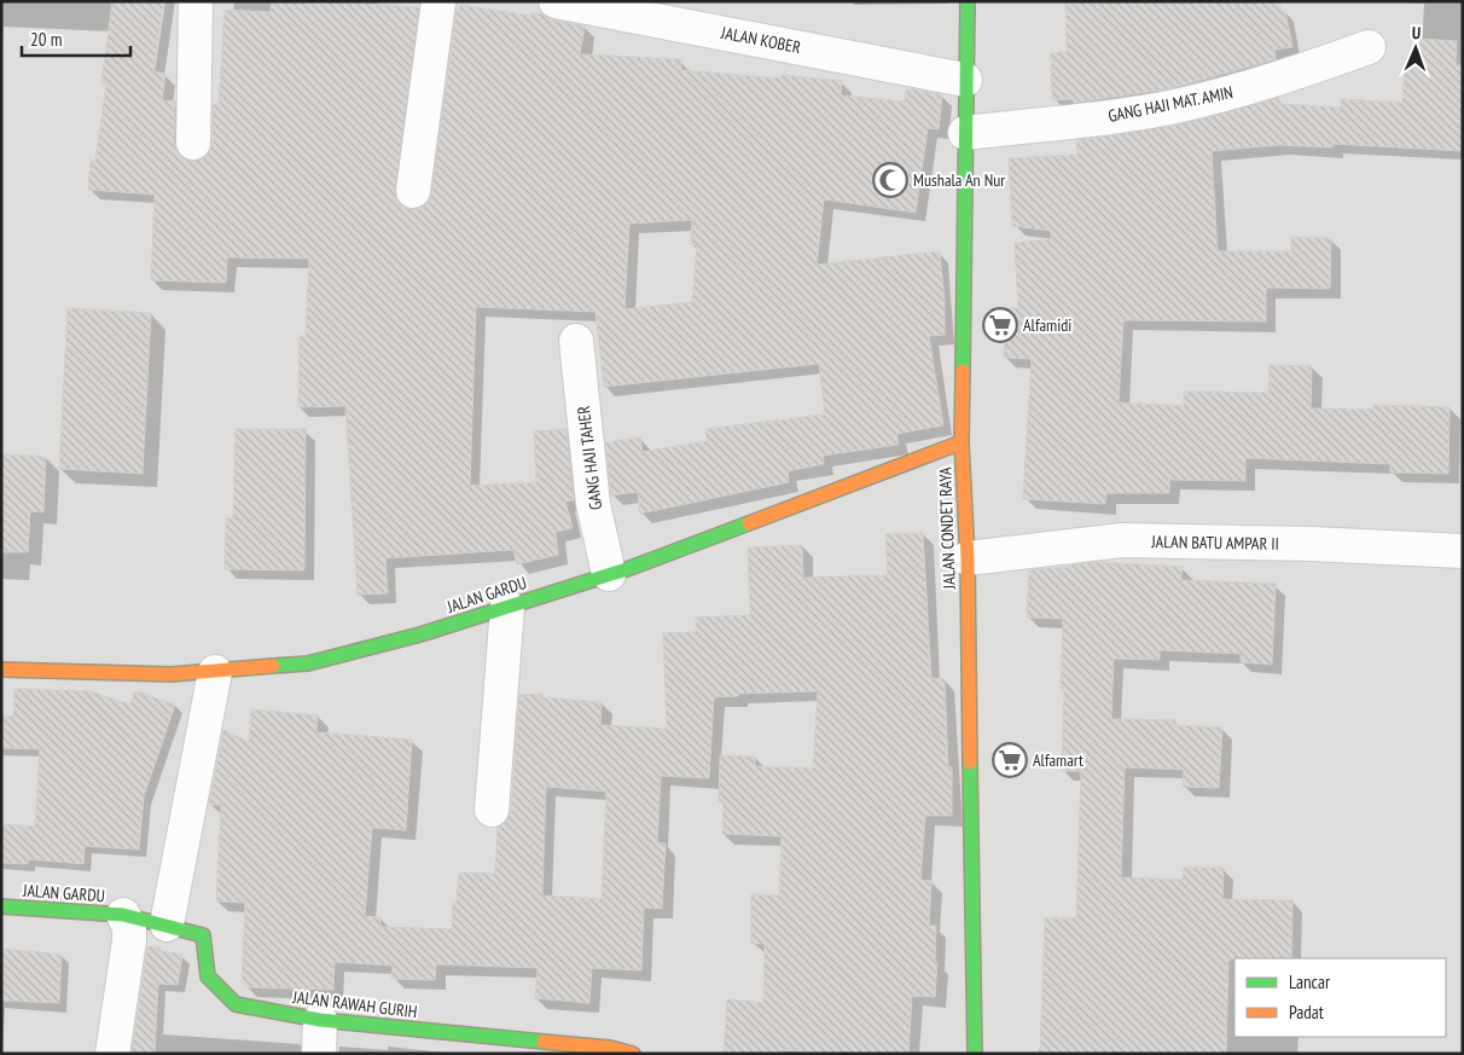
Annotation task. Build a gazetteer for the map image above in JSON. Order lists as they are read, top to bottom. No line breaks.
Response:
{"streets":{"street":["JALAN KOBER","GANG HAJI MAT. AMIN","GANG HAJI TAHER","JALAN CONDET RAYA","JALAN BATU AMPAR II","JALAN GARDU","JALAN RAWAH GURIH"]},"crossings":[["JALAN KOBER","JALAN CONDET RAYA"],["GANG HAJI MAT. AMIN","JALAN CONDET RAYA"],["GANG HAJI TAHER","JALAN GARDU"],["JALAN CONDET RAYA","JALAN BATU AMPAR II"],["JALAN CONDET RAYA","JALAN GARDU"],["JALAN GARDU","JALAN RAWAH GURIH"]],"places":{"mosque":["Mushala An Nur"],"supermarket":["Alfamidi","Alfamart"]},"legend":["Lancar","Padat"],"scale_bar":"20 m","north":"top"}
